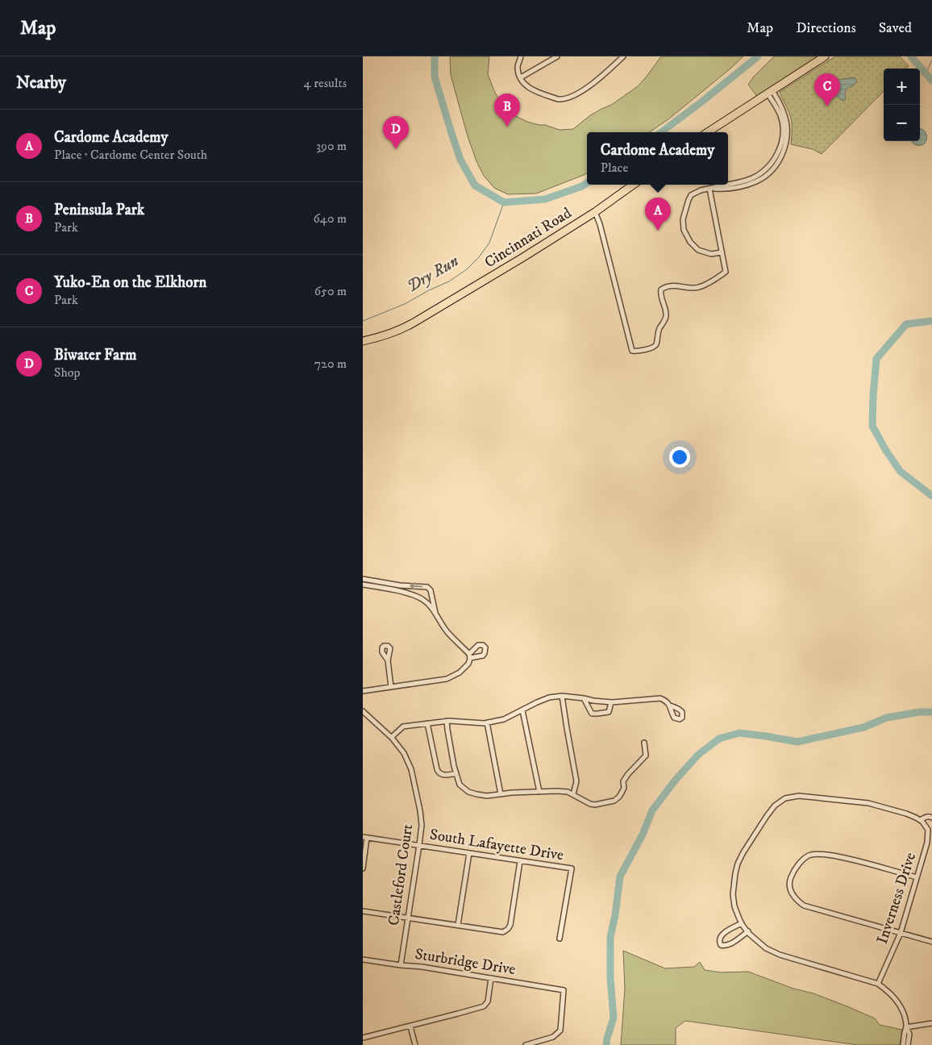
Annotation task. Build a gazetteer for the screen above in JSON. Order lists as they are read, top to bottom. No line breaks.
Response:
{"streets":{"main road":["Cincinnati Road"],"street":["South Lafayette Drive","Castleford Court","Inverness Drive","Sturbridge Drive"]},"crossings":[["South Lafayette Drive","Castleford Court"],["Castleford Court","Sturbridge Drive"]],"water":["Dry Run"],"page":{"header":"Map","nav":["Map","Directions","Saved"],"heading":["Nearby","4 results"],"map_buttons":["+","−"],"pins":["C","B","D","A"],"list":[{"mark":"A","name":"Cardome Academy","note":"Place · Cardome Center South","value":"390 m"},{"mark":"B","name":"Peninsula Park","note":"Park","value":"640 m"},{"mark":"C","name":"Yuko-En on the Elkhorn","note":"Park","value":"650 m"},{"mark":"D","name":"Biwater Farm","note":"Shop","value":"720 m"}],"popup":["Cardome Academy","Place"]}}
